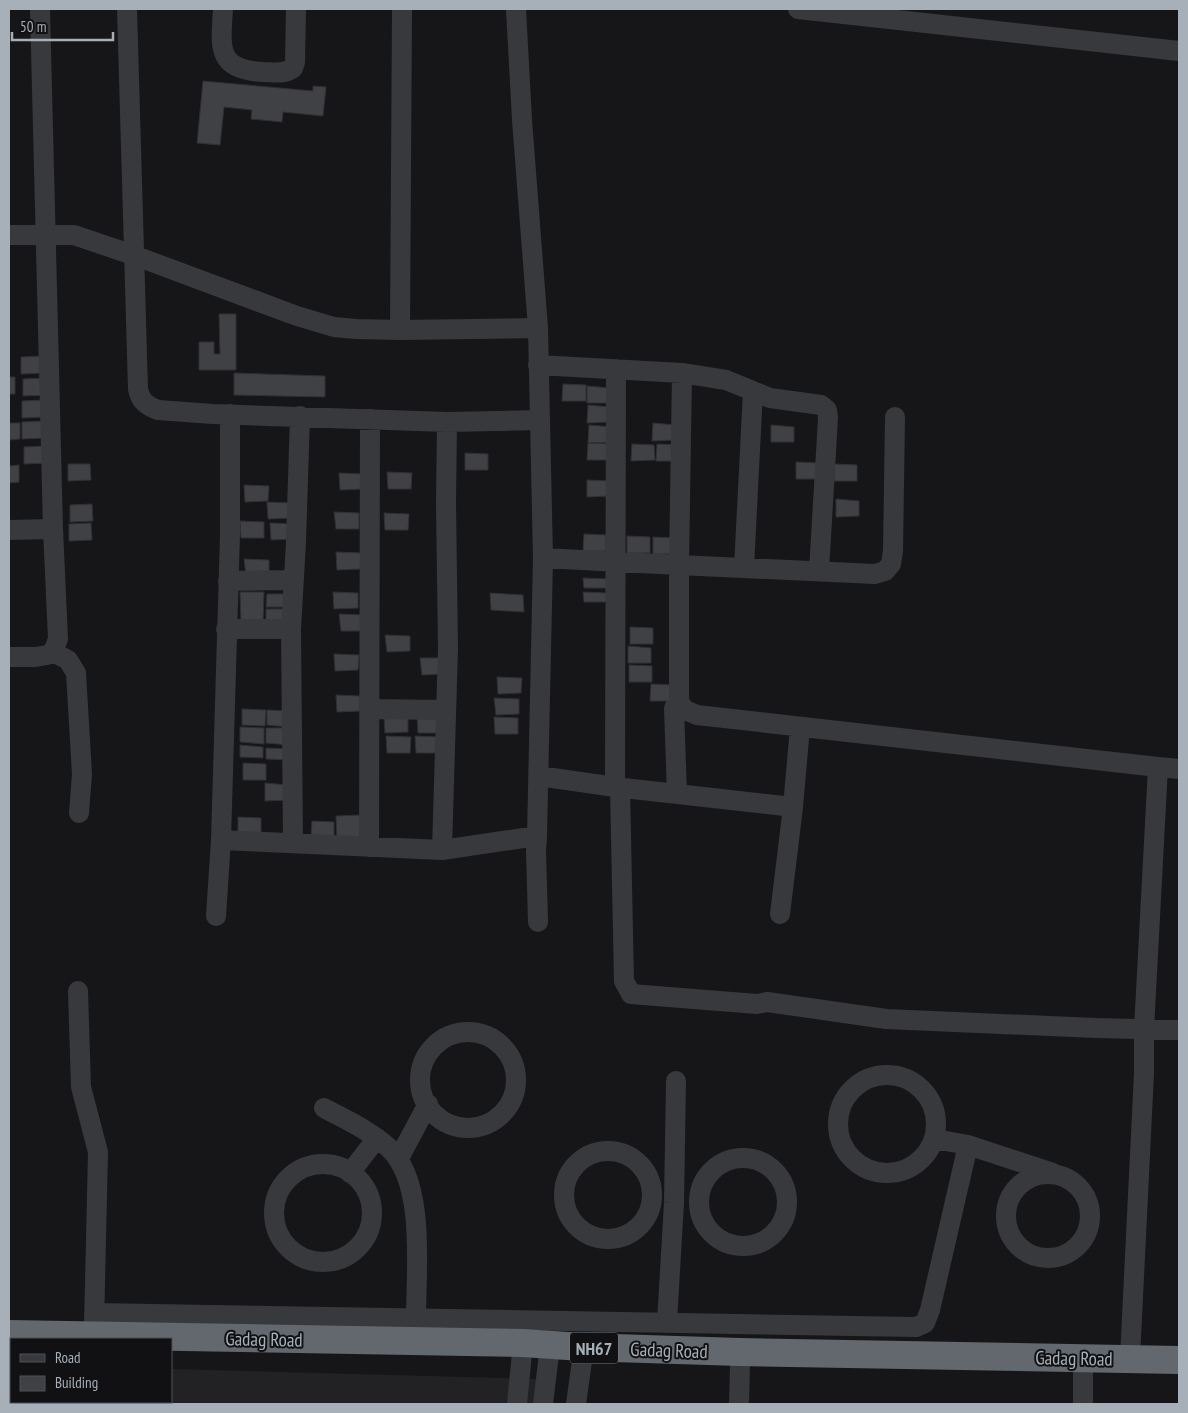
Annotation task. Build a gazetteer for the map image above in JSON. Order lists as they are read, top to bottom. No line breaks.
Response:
{"streets":{"highway":["Gadag Road","NH67"]},"legend":["Road","Building"],"scale_bar":"50 m"}
